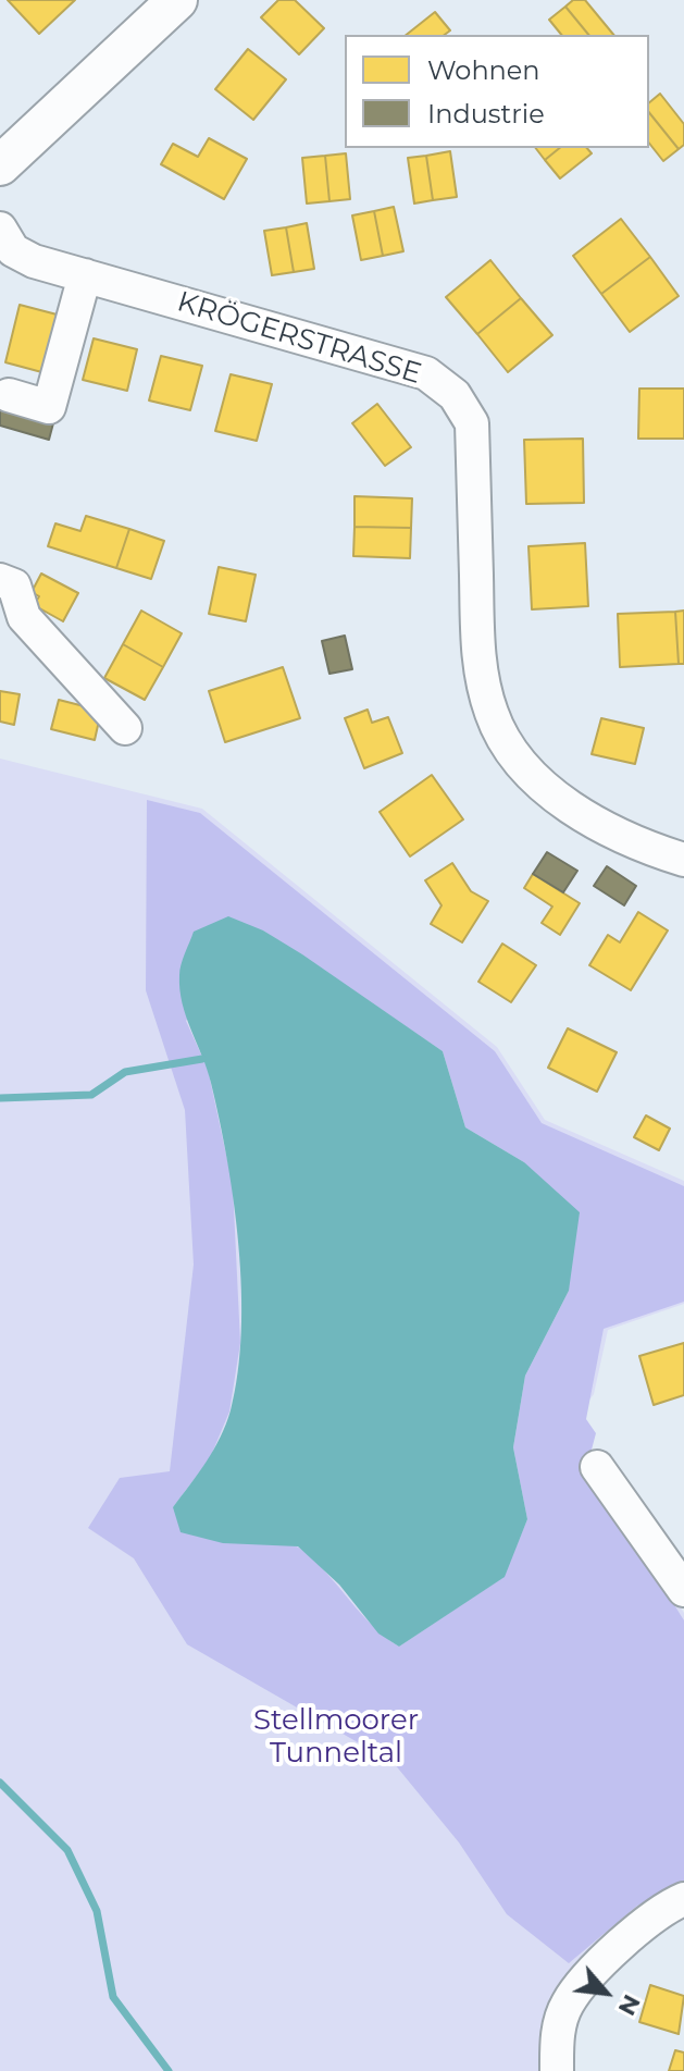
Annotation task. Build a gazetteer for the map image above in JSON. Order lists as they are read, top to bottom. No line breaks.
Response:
{"streets":{"street":["KRÖGERSTRASSE"]},"parks":["Stellmoorer Tunneltal"],"legend":["Wohnen","Industrie"],"north":"bottom right"}
